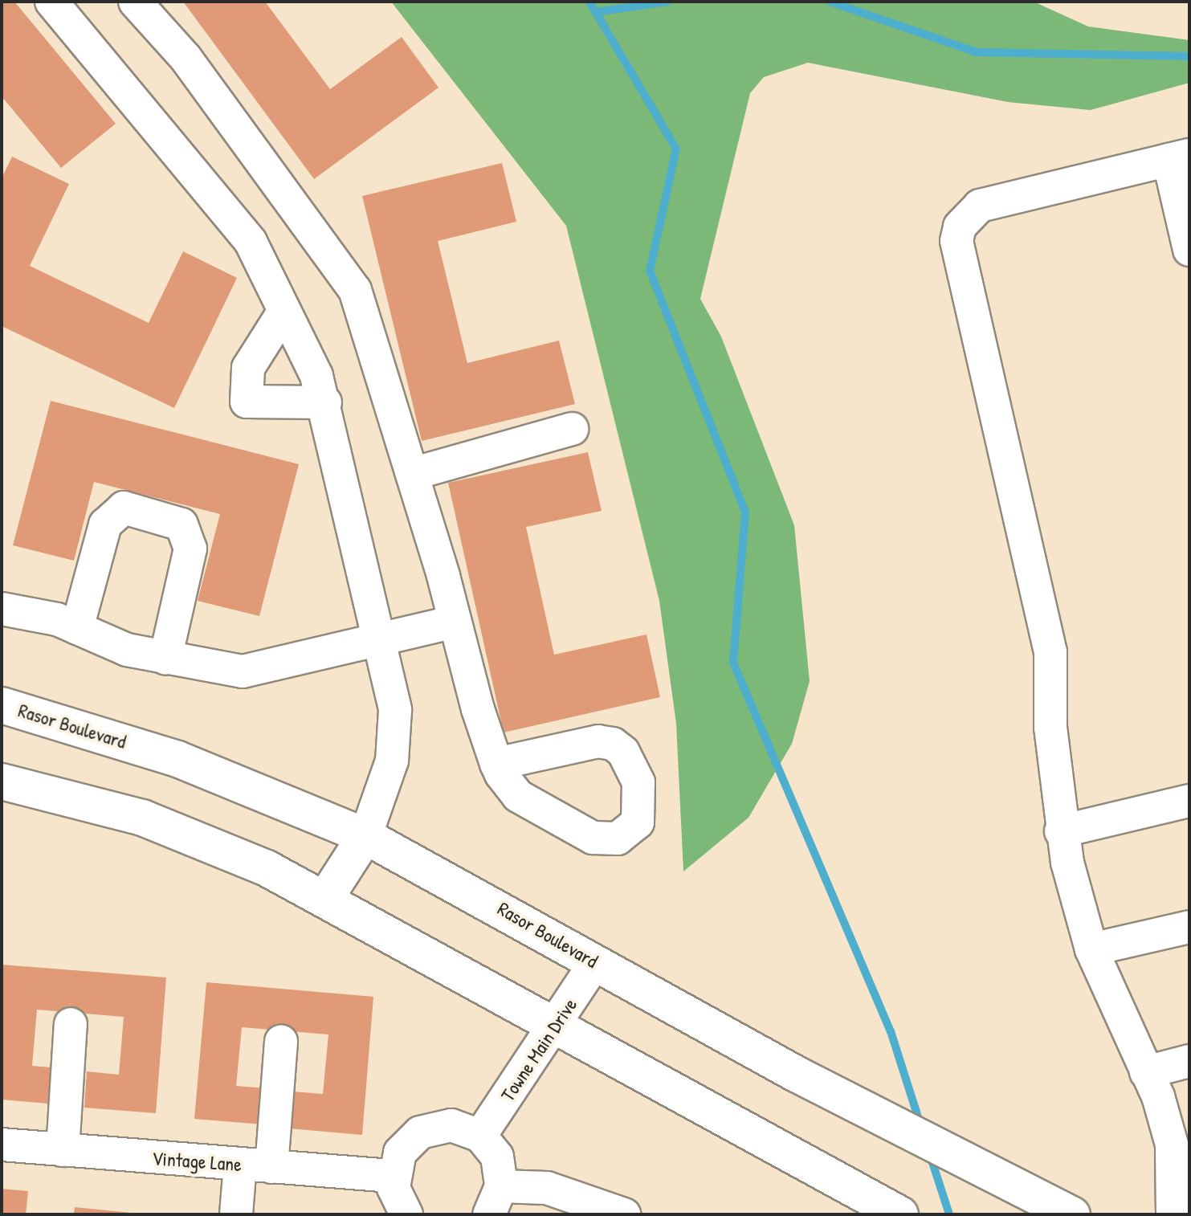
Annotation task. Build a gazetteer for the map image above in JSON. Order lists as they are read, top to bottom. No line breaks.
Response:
{"streets":{"main road":["Rasor Boulevard"],"street":["Towne Main Drive","Vintage Lane"]},"crossings":[["Rasor Boulevard","Towne Main Drive"]]}
